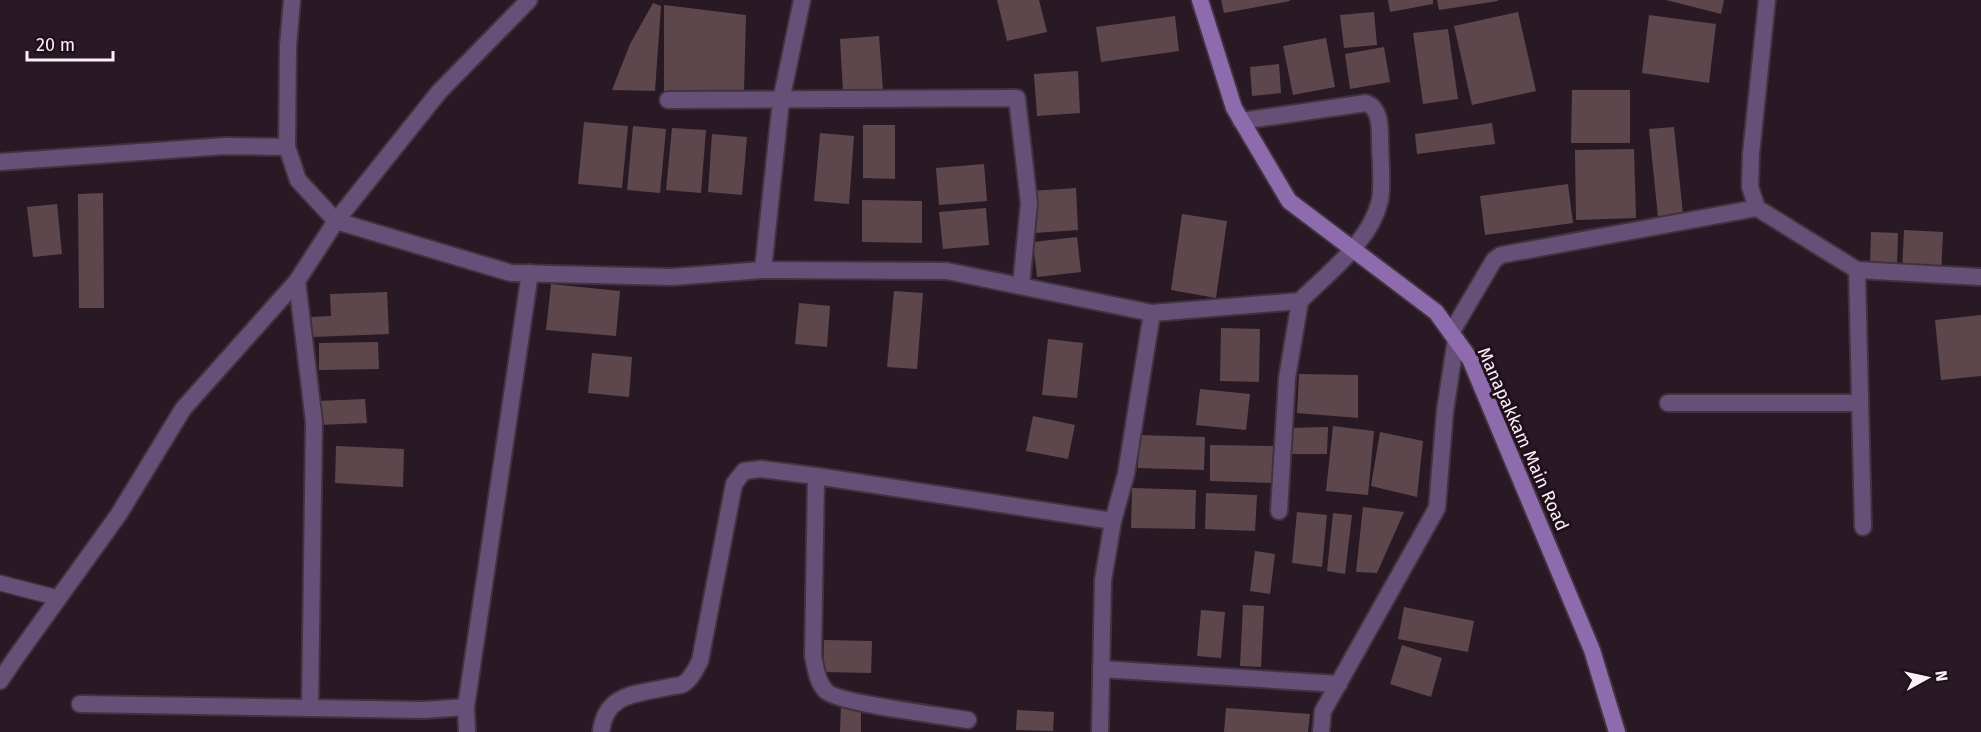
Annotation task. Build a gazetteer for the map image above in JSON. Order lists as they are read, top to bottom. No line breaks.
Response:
{"streets":{"main road":["Manapakkam Main Road"]},"scale_bar":"20 m","north":"right"}
